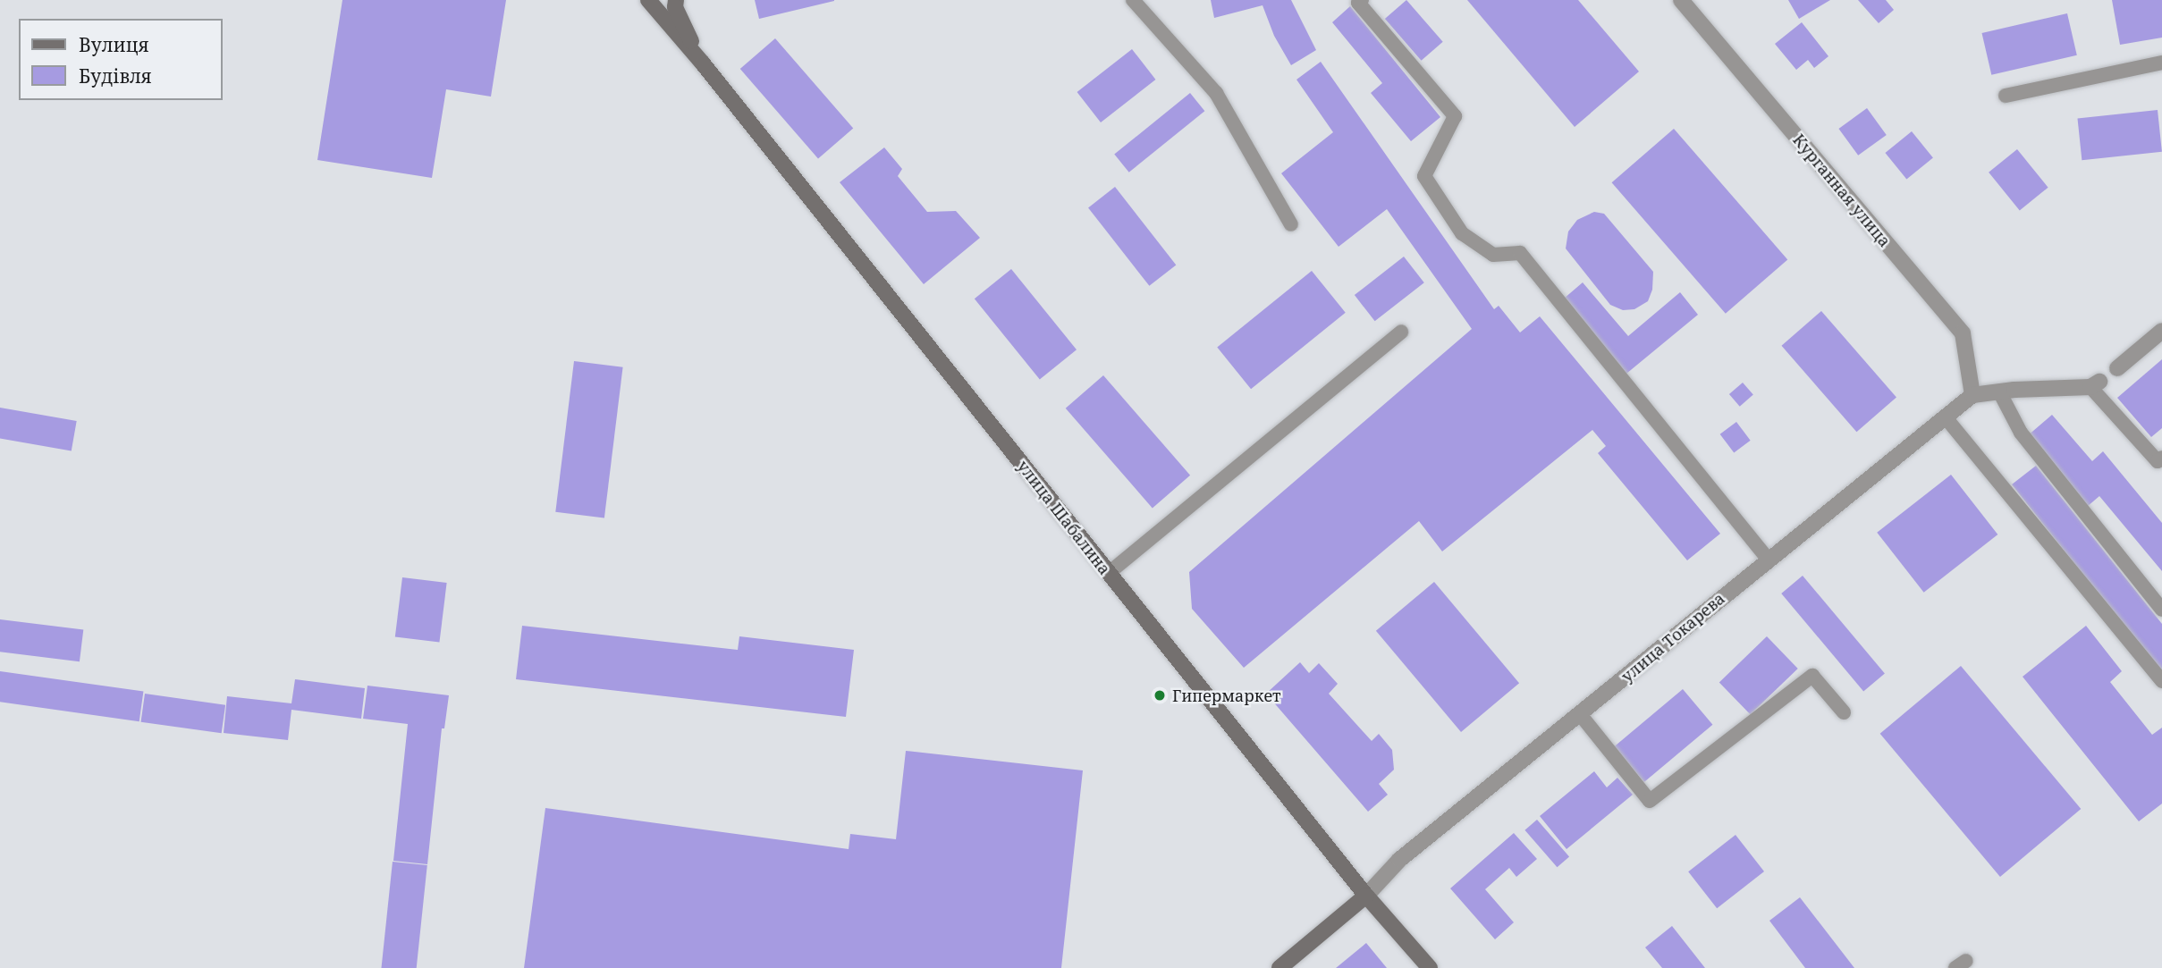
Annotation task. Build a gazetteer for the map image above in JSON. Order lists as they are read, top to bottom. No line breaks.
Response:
{"streets":{"main road":["улица Шабалина","улица Токарева"],"street":["Курганная улица"]},"crossings":[["Курганная улица","улица Токарева"],["улица Шабалина","улица Токарева"]],"places":["Гипермаркет"],"legend":["Вулиця","Будівля"]}
